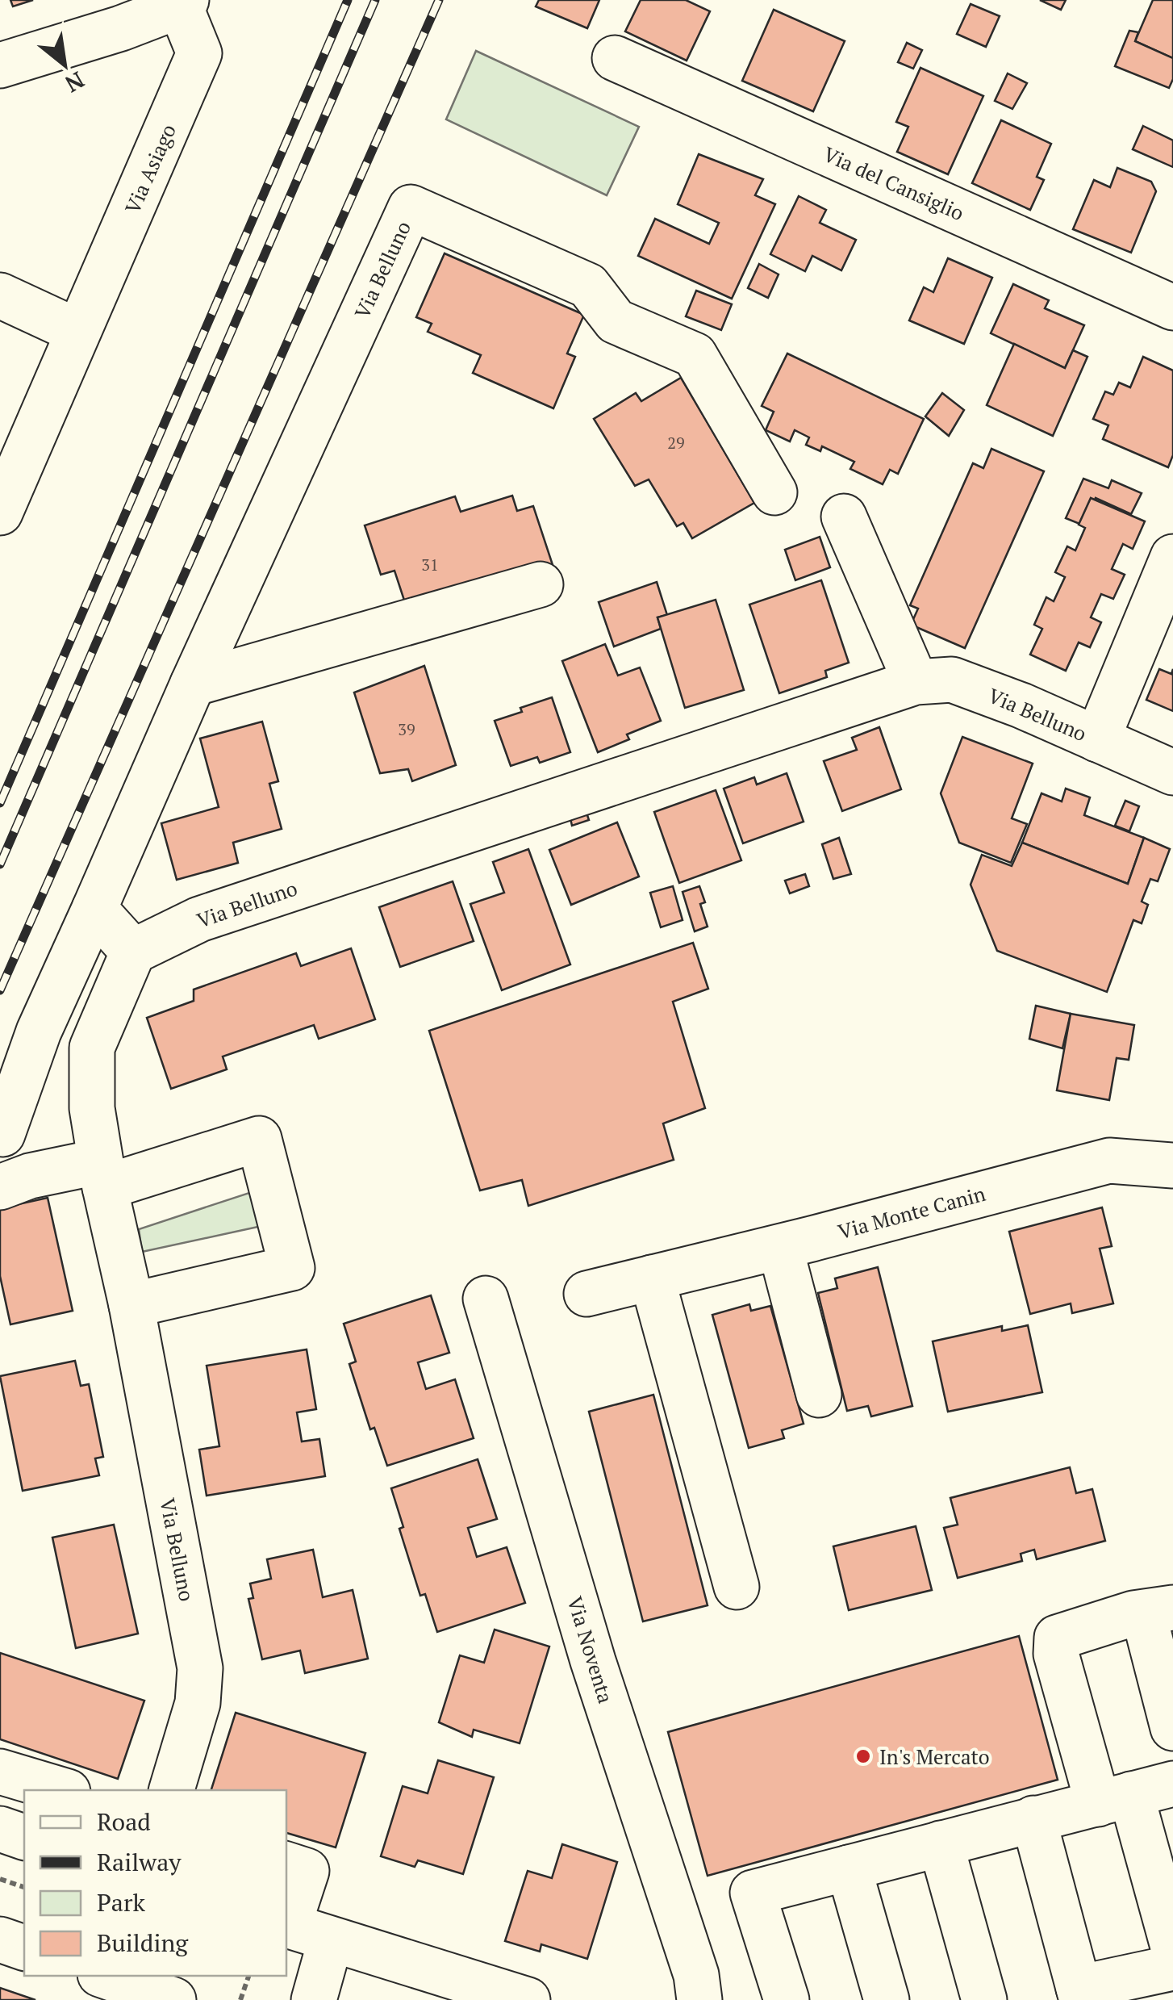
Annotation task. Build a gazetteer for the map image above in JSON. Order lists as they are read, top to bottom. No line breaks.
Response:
{"streets":{"street":["Via Asiago","Via del Cansiglio","Via Belluno","Via Monte Canin","Via Noventa"]},"places":["In's Mercato"],"house_numbers":["29","31","39"],"legend":["Road","Railway","Park","Building"],"north":"bottom right"}
